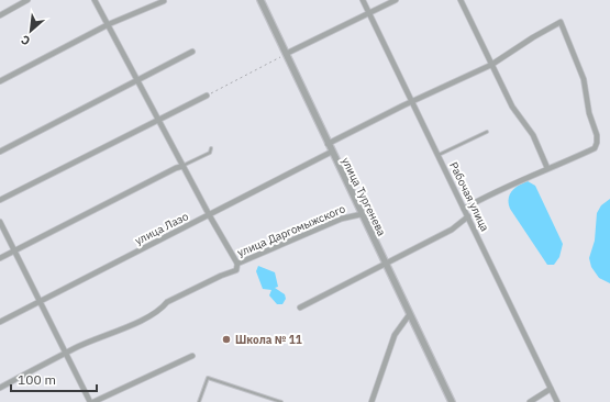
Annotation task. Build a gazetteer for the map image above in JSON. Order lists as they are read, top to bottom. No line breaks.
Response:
{"streets":{"street":["улица Тургенева","Рабочая улица","улица Лазо","улица Даргомыжского"]},"crossings":[["улица Тургенева","улица Лазо"],["улица Тургенева","улица Даргомыжского"]],"places":["Школа № 11"],"scale_bar":"100 m","north":"bottom left"}
